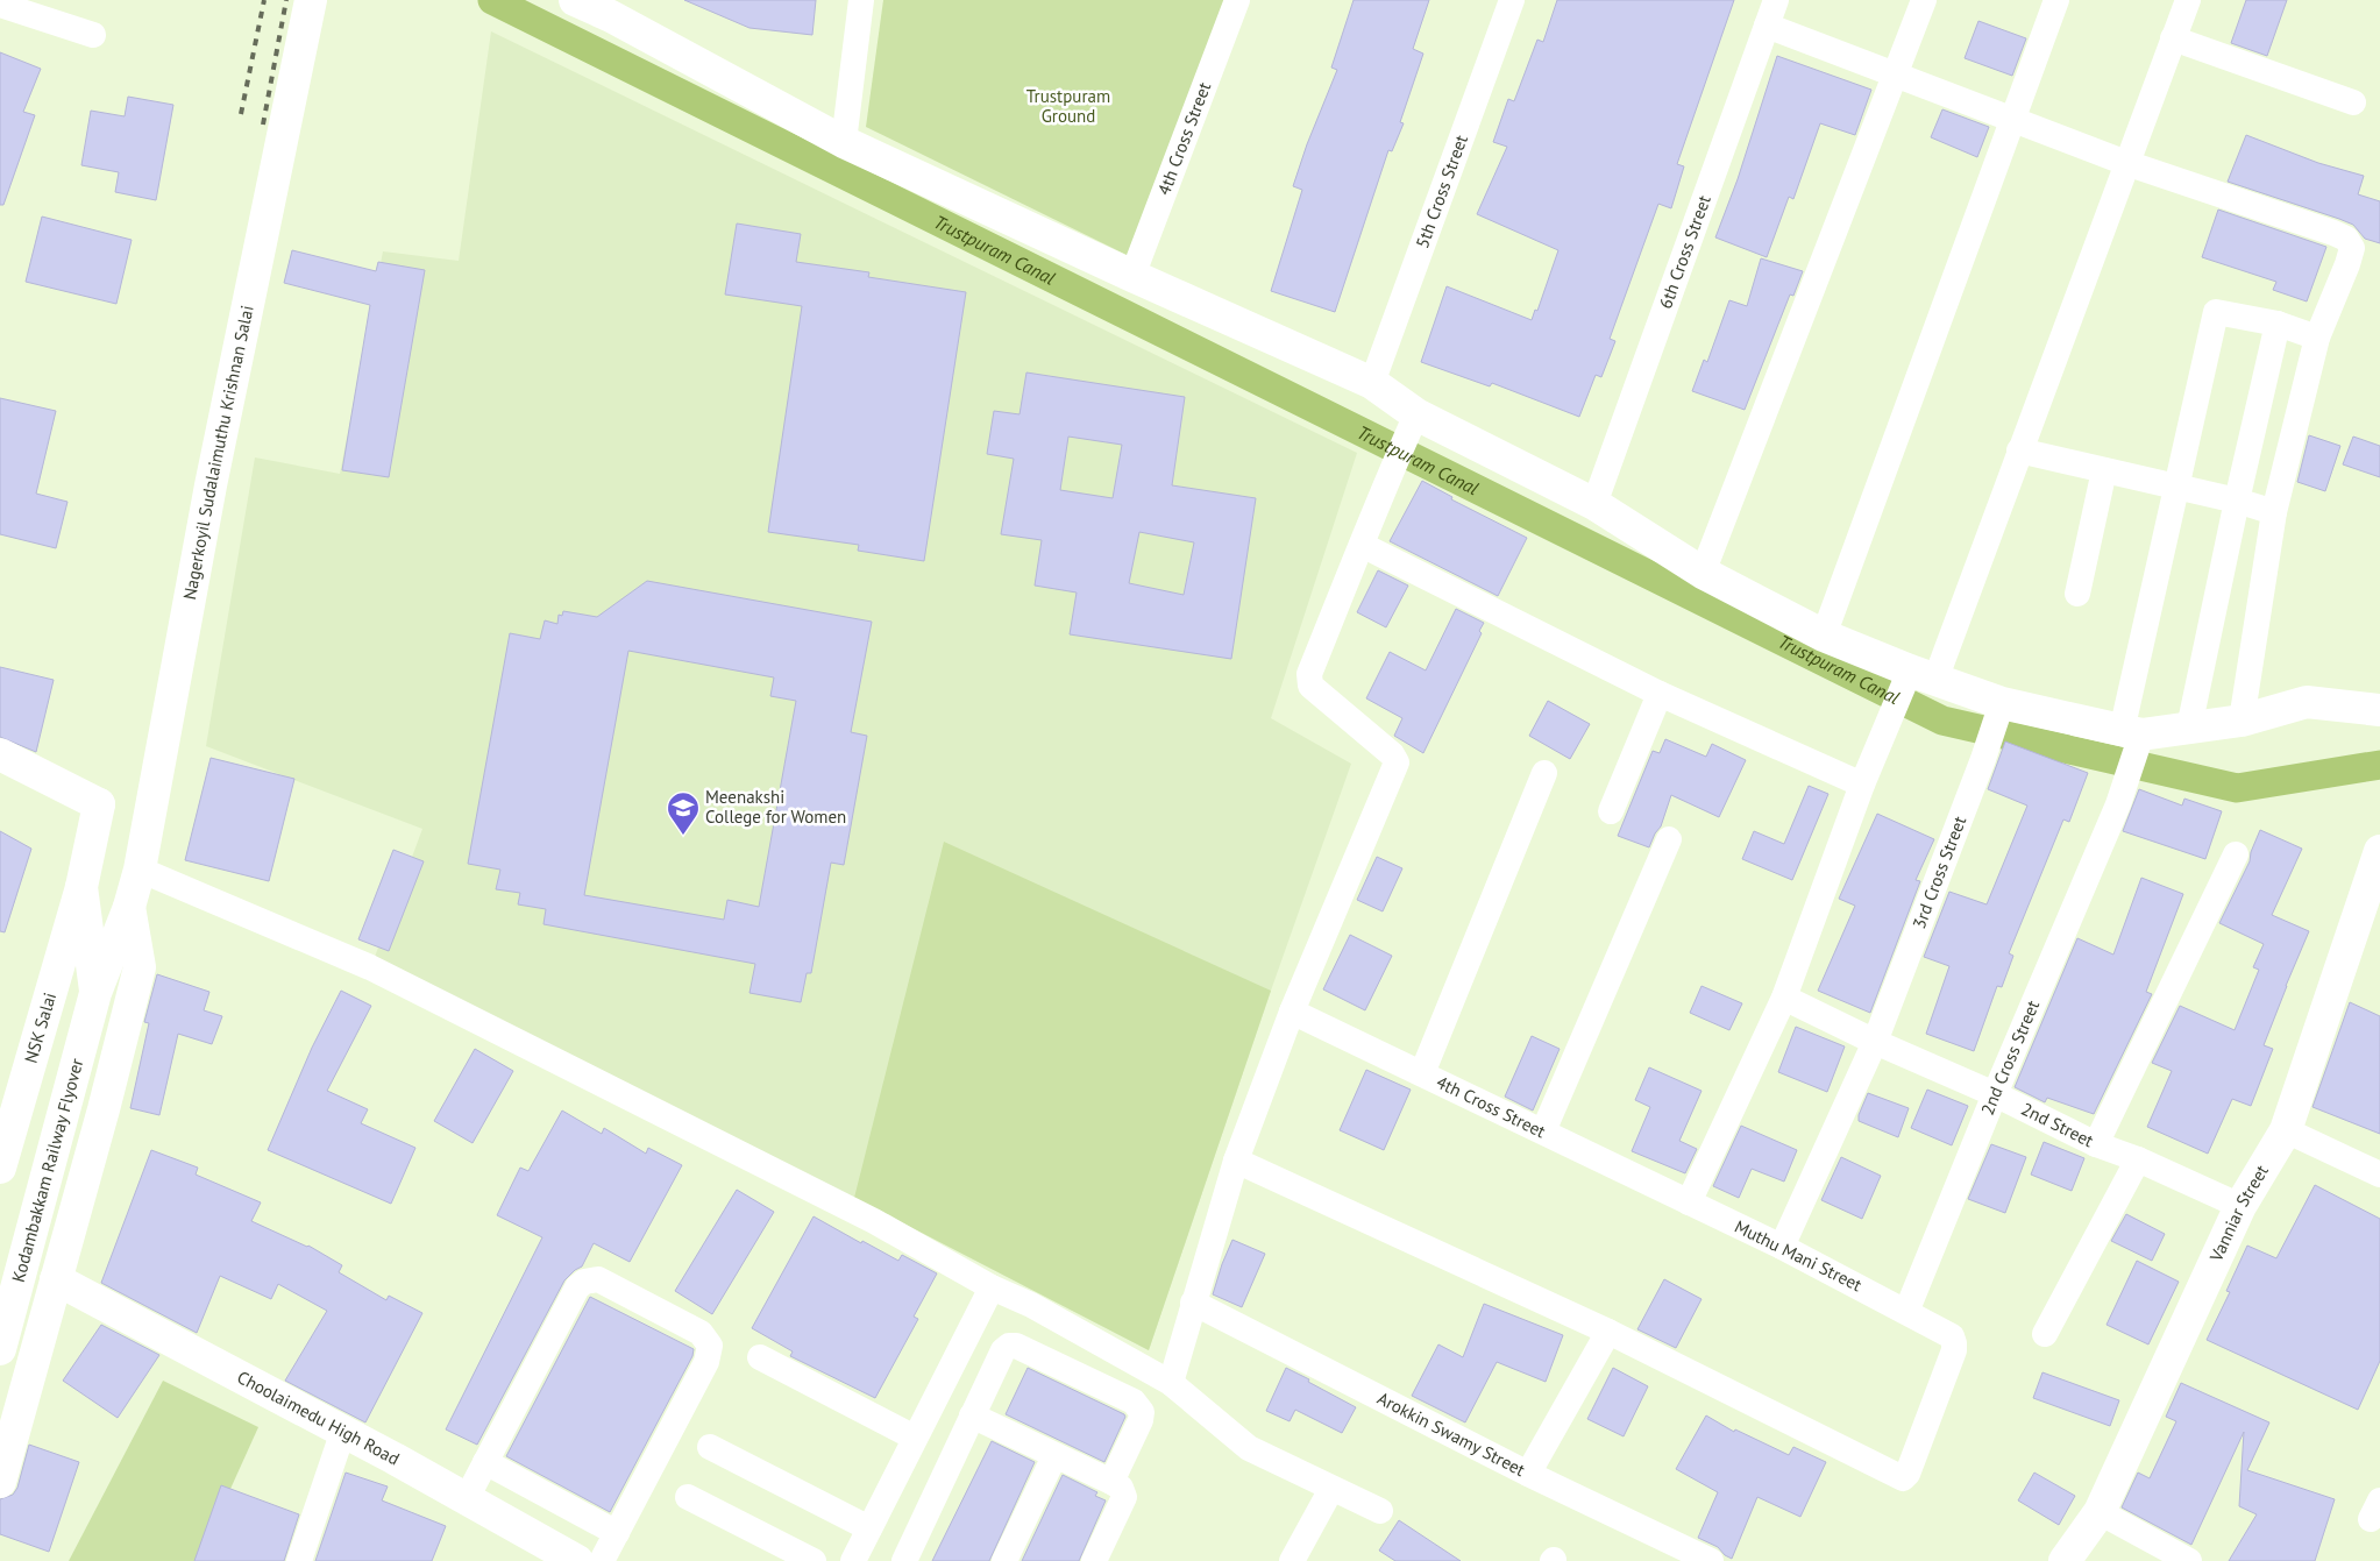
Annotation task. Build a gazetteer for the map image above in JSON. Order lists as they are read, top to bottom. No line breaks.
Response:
{"streets":{"street":["4th Cross Street","5th Cross Street","6th Cross Street","Nagerkoyil Sudalaimuthu Krishnan Salai","3rd Cross Street","NSK Salai","2nd Cross Street","2nd Street","Kodambakkam Railway Flyover","Vanniar Street","Muthu Mani Street","Choolaimedu High Road","Arokkin Swamy Street"]},"crossings":[["4th Cross Street","Muthu Mani Street"],["Nagerkoyil Sudalaimuthu Krishnan Salai","Kodambakkam Railway Flyover"],["3rd Cross Street","2nd Street"],["3rd Cross Street","Muthu Mani Street"],["NSK Salai","Kodambakkam Railway Flyover"],["2nd Cross Street","2nd Street"],["2nd Cross Street","Muthu Mani Street"],["2nd Street","Vanniar Street"]],"water":["Trustpuram Canal"],"parks":["Trustpuram Ground"],"places":{"school or university":["Meenakshi College for Women"]}}
